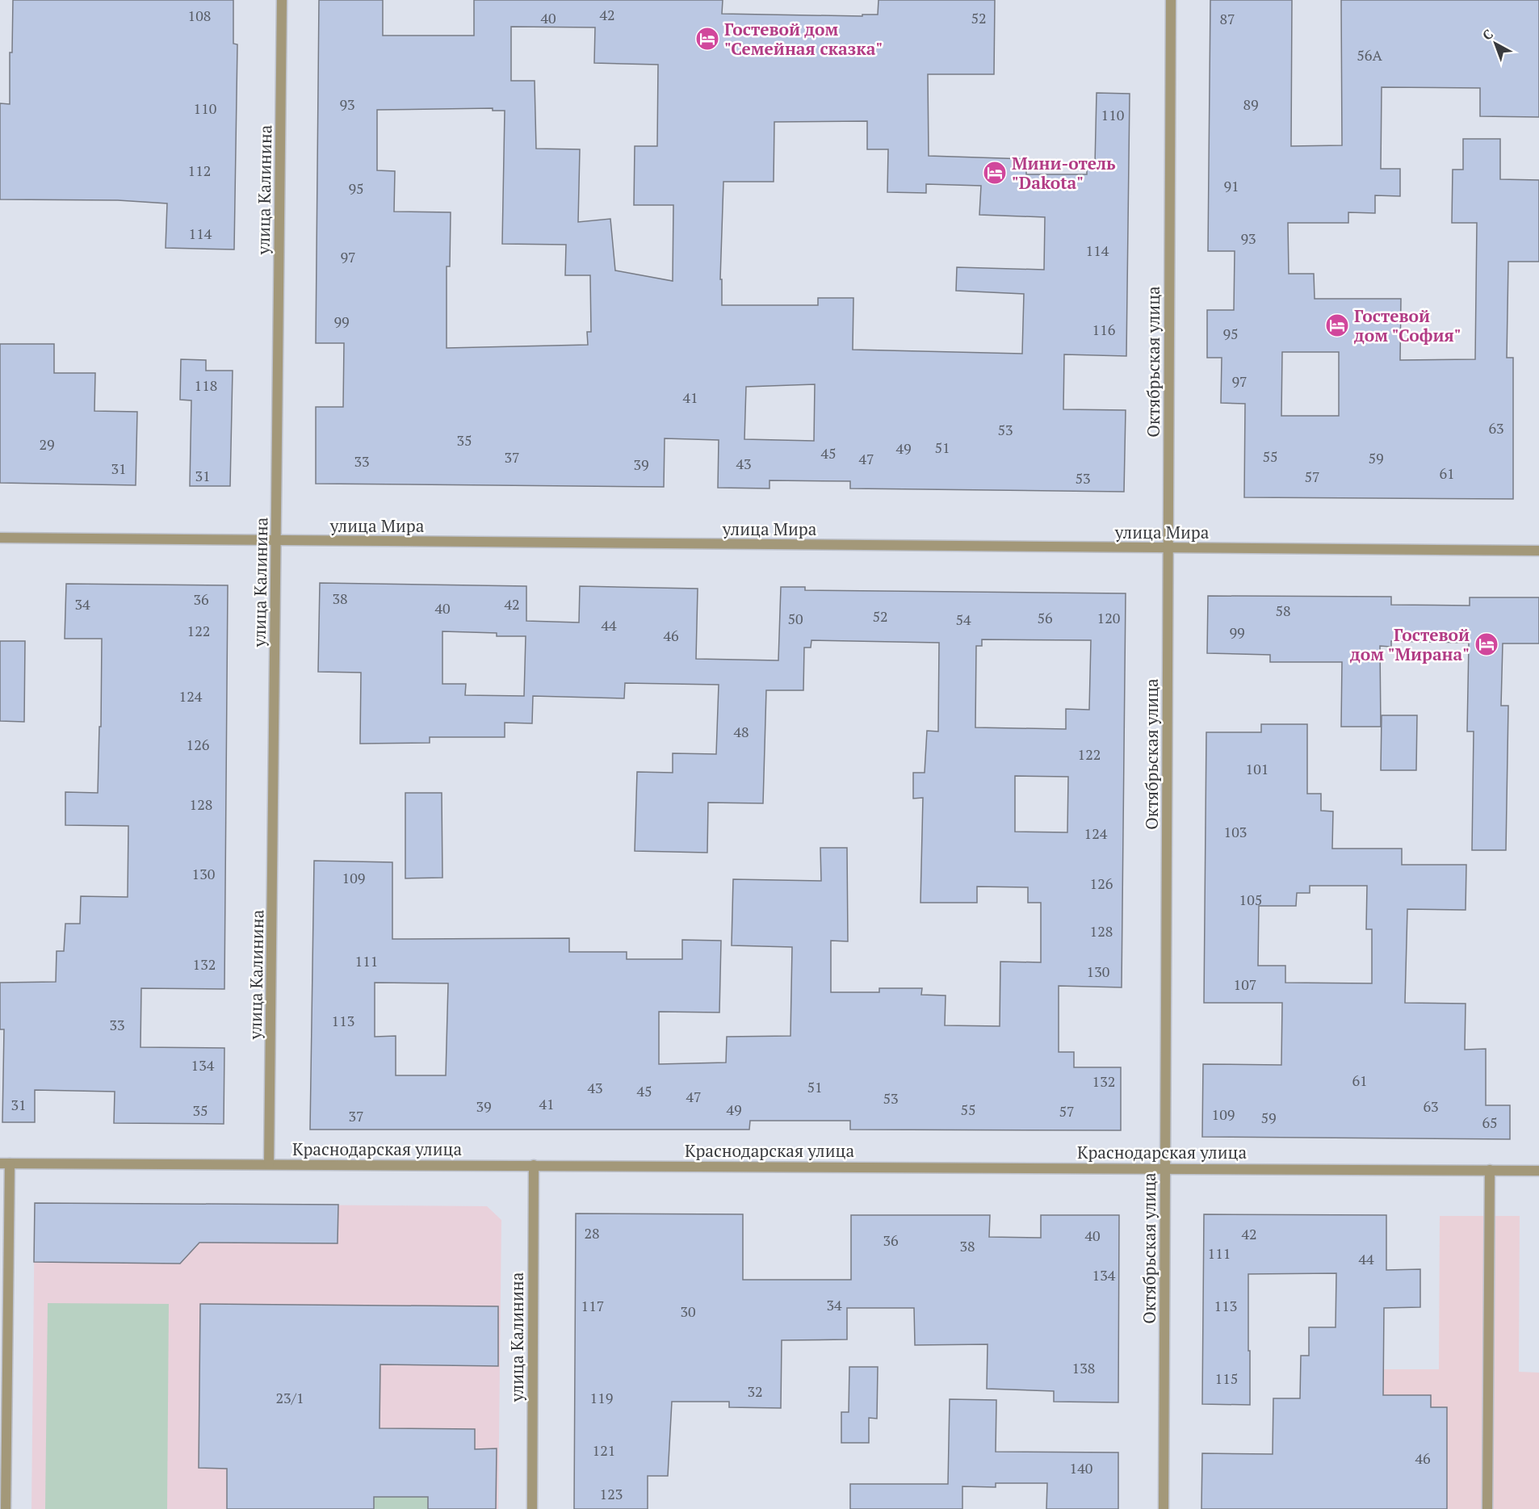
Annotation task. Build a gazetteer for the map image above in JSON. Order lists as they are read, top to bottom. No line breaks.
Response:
{"streets":{"street":["улица Калинина","Октябрьская улица","улица Мира","Краснодарская улица"]},"crossings":[["улица Калинина","улица Мира"],["улица Калинина","Краснодарская улица"],["Октябрьская улица","улица Мира"],["Октябрьская улица","Краснодарская улица"]],"places":{"hotel":["Гостевой дом \"Семейная сказка\"","Мини-отель \"Dakota\"","Гостевой дом \"София\"","Гостевой дом \"Мирана\""]},"house_numbers":["42","108","40","52","87","56А","93","89","110","110","112","91","95","114","93","114","97","99","116","95","97","118","41","63","53","35","29","51","49","45","55","37","59","47","33","43","39","31","61","31","57","53","38","36","34","42","40","58","52","56","120","50","54","44","122","99","46","124","48","126","122","101","128","103","124","130","109","126","105","128","111","132","130","107","113","33","134","61","132","51","43","45","47","53","41","31","39","63","49","55","35","57","109","37","59","65","28","42","40","36","38","111","44","134","34","117","113","30","138","115","32","23/1","119","121","46","140","123"],"north":"top left"}
